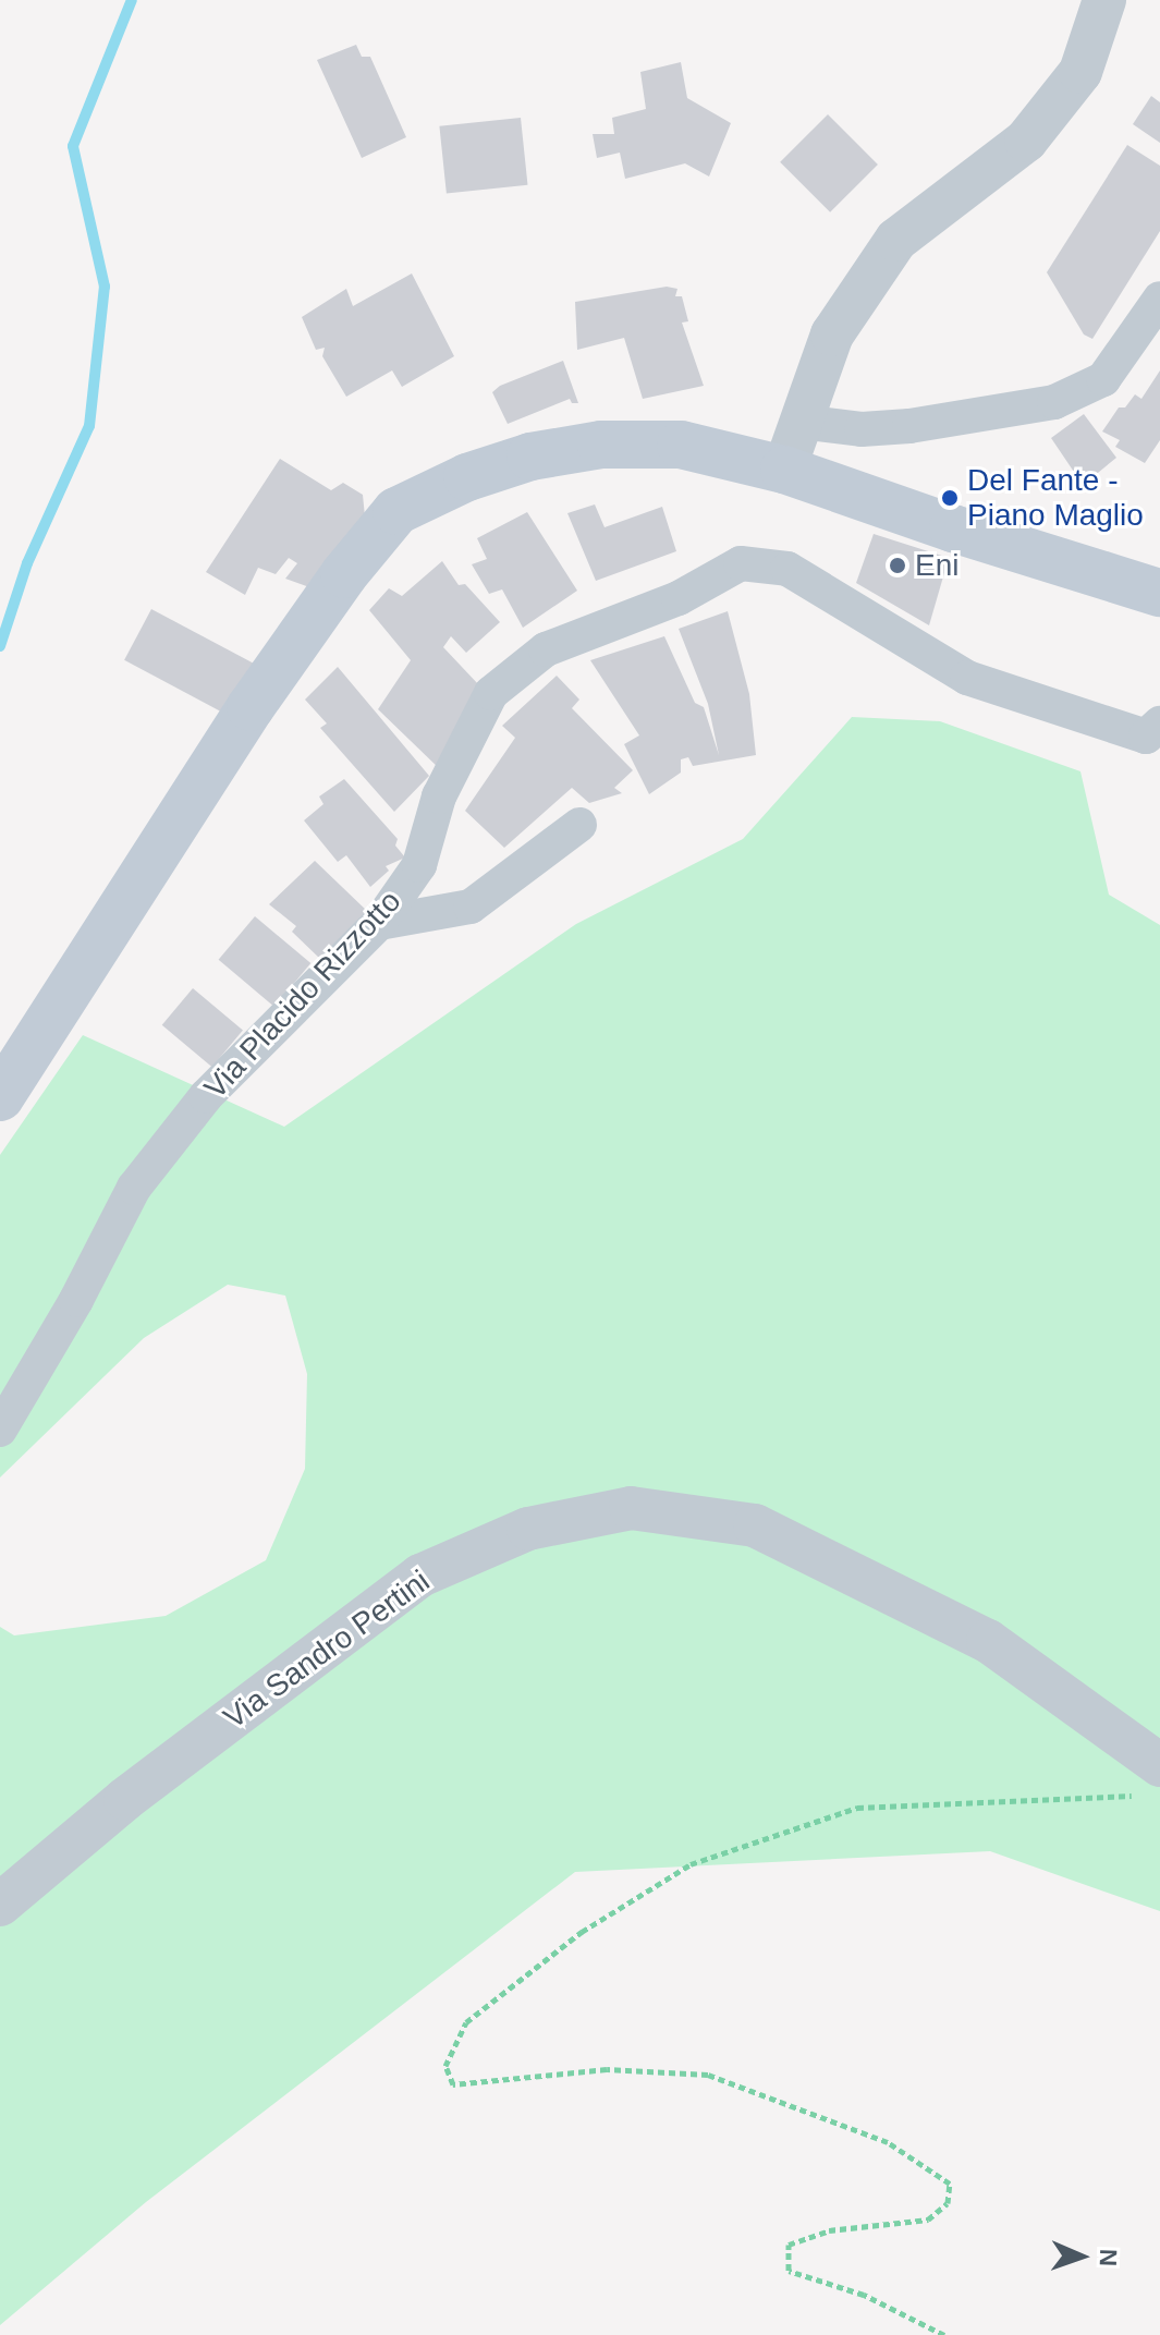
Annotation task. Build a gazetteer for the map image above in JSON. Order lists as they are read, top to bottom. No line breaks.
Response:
{"streets":{"street":["Via Placido Rizzotto","Via Sandro Pertini"]},"places":["Del Fante - Piano Maglio","Eni"],"north":"right"}
